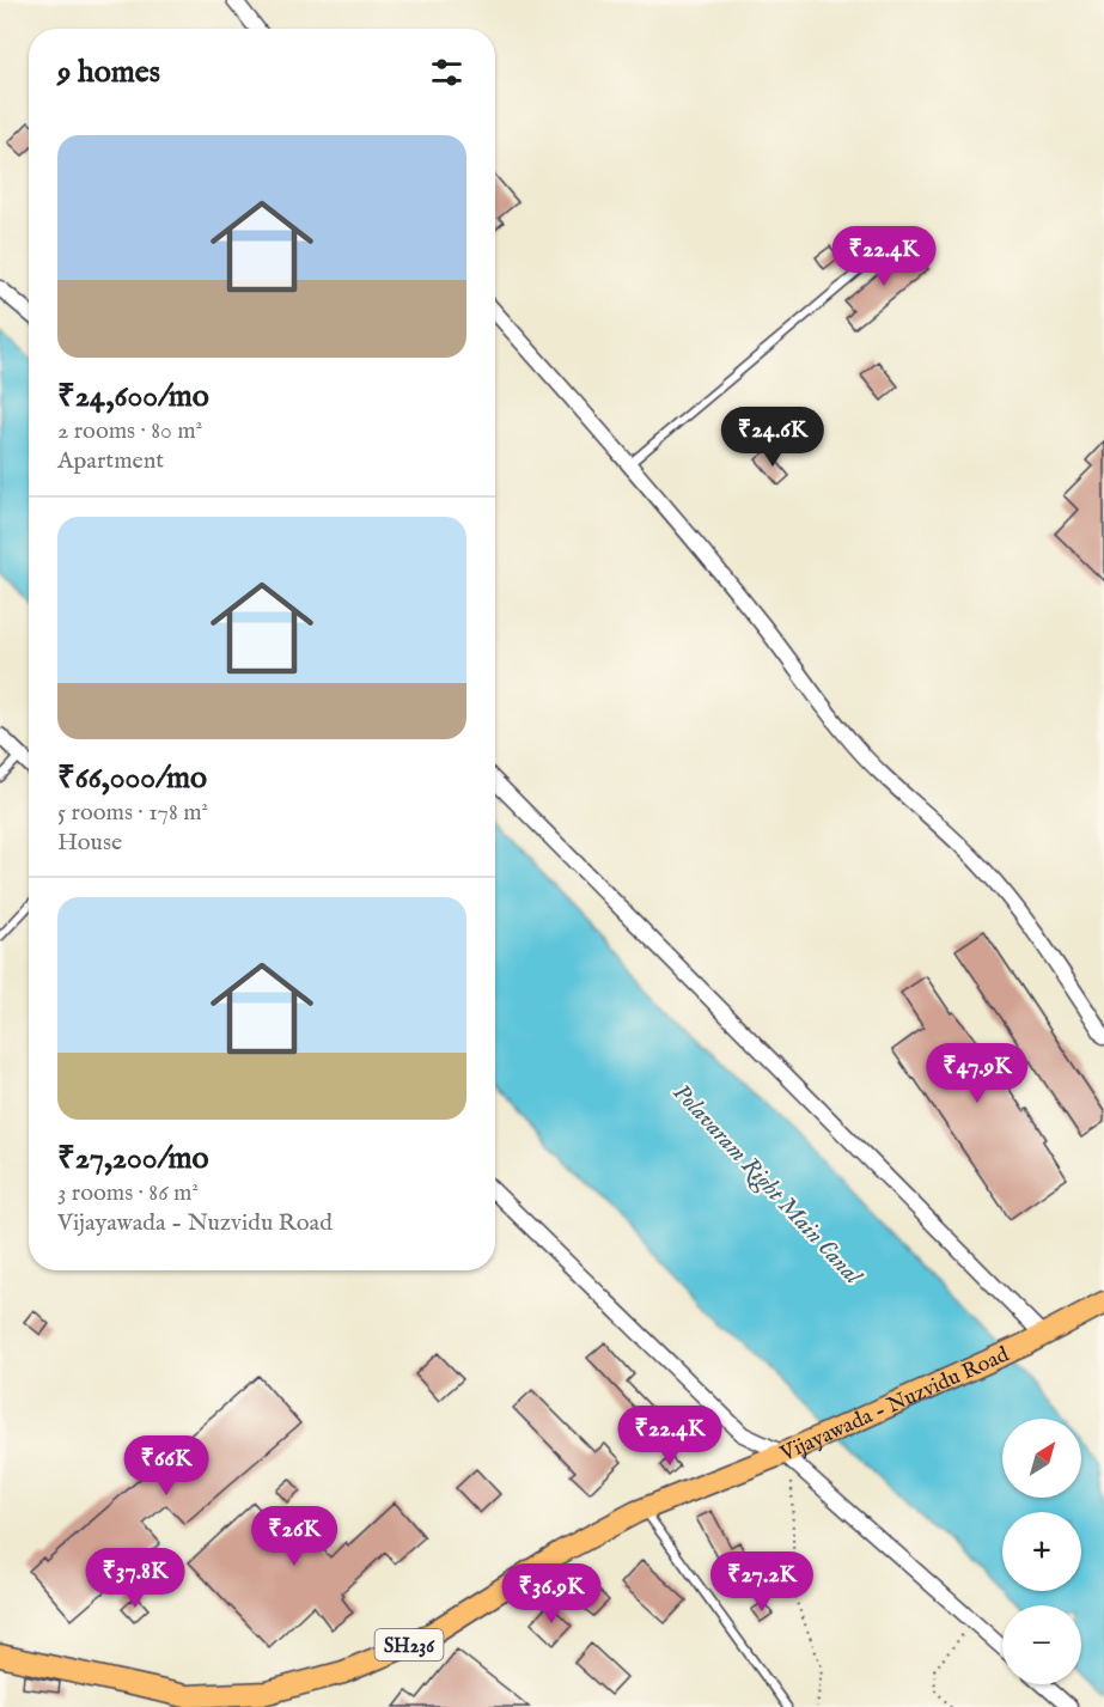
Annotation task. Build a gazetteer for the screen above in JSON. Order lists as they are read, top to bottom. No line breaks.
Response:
{"streets":{"main road":["Vijayawada - Nuzvidu Road","SH236"]},"water":["Polavaram Right Main Canal"],"north":"top right","page":{"heading":"9 homes","list":[{"name":"₹24,600/mo","note":"2 rooms · 80 m² · Apartment"},{"name":"₹66,000/mo","note":"5 rooms · 178 m² · House"},{"name":"₹27,200/mo","note":"3 rooms · 86 m² · Vijayawada - Nuzvidu Road"}],"price":["₹22.4K","₹24.6K","₹47.9K","₹22.4K","₹66K","₹26K","₹37.8K","₹27.2K","₹36.9K"],"map_buttons":["+","−"]}}
